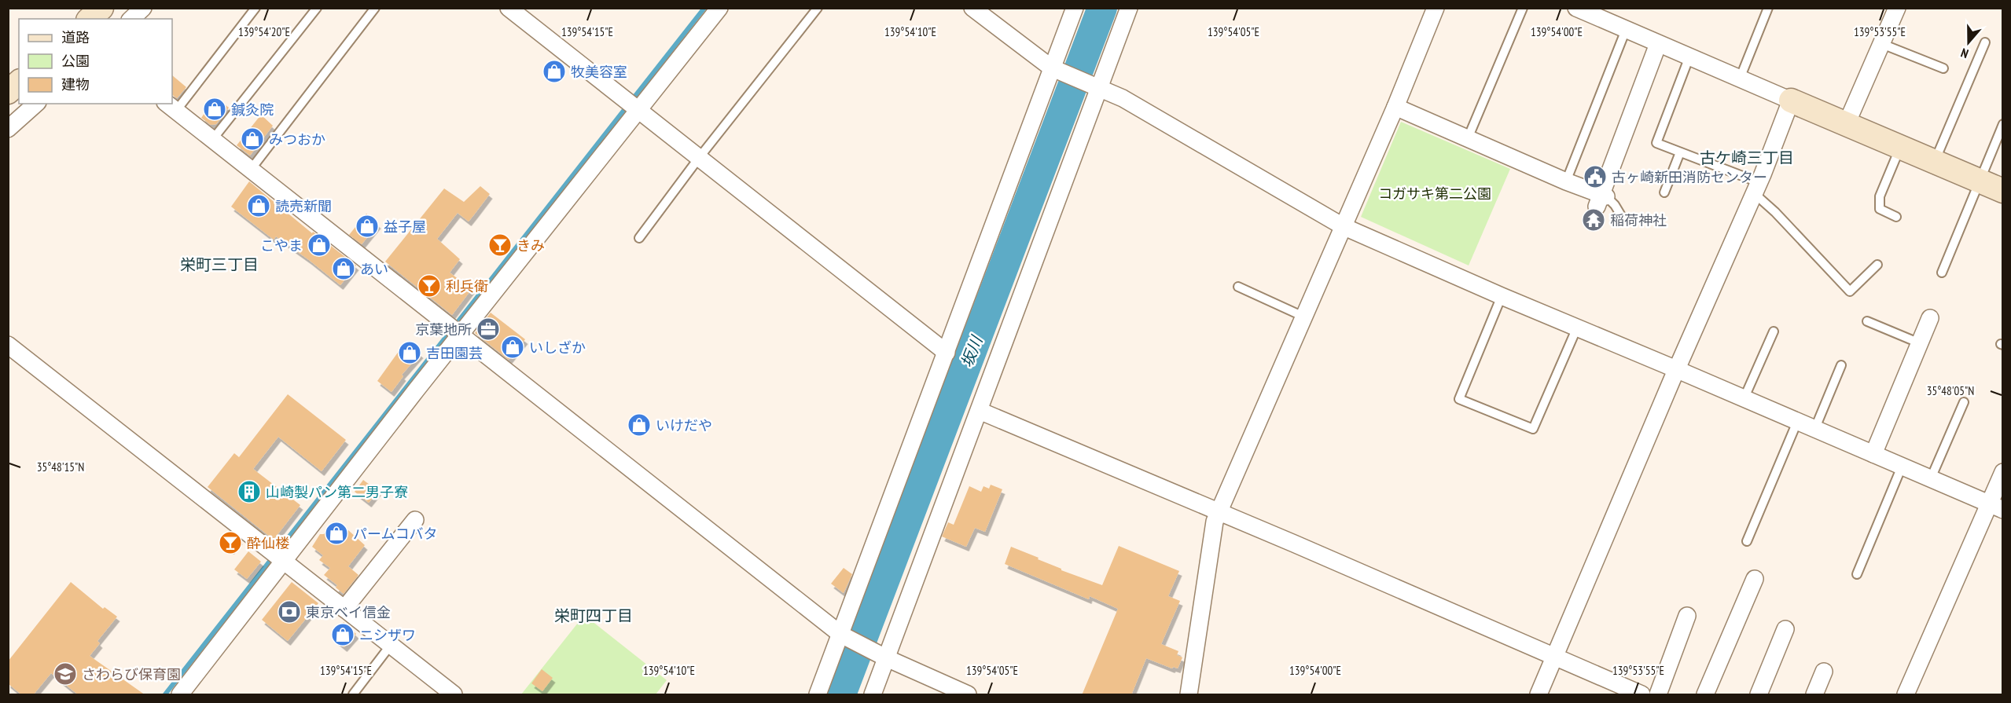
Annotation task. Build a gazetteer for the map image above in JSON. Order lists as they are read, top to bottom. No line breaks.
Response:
{"districts":["古ケ崎三丁目","栄町三丁目","栄町四丁目"],"water":["坂川"],"parks":["コガサキ第二公園"],"places":{"shop":["牧美容室","鍼灸院","みつおか","読売新聞","益子屋","こやま","あい","いしざか","吉田園芸","いけだや","パームコバタ","ニシザワ"],"public building":["古ヶ崎新田消防センター"],"temple":["稲荷神社"],"bar":["きみ","利兵衛","酔仙楼"],"office":["京葉地所"],"building":["山崎製パン第二男子寮"],"bank":["東京ベイ信金"],"school or university":["さわらび保育園"]},"legend":["道路","公園","建物"],"north":"bottom","coordinates":["139°54'20\"E","139°54'10\"E","139°53'55\"E","139°54'15\"E","139°54'05\"E","139°54'00\"E","35°48'05\"N","35°48'15\"N"]}
